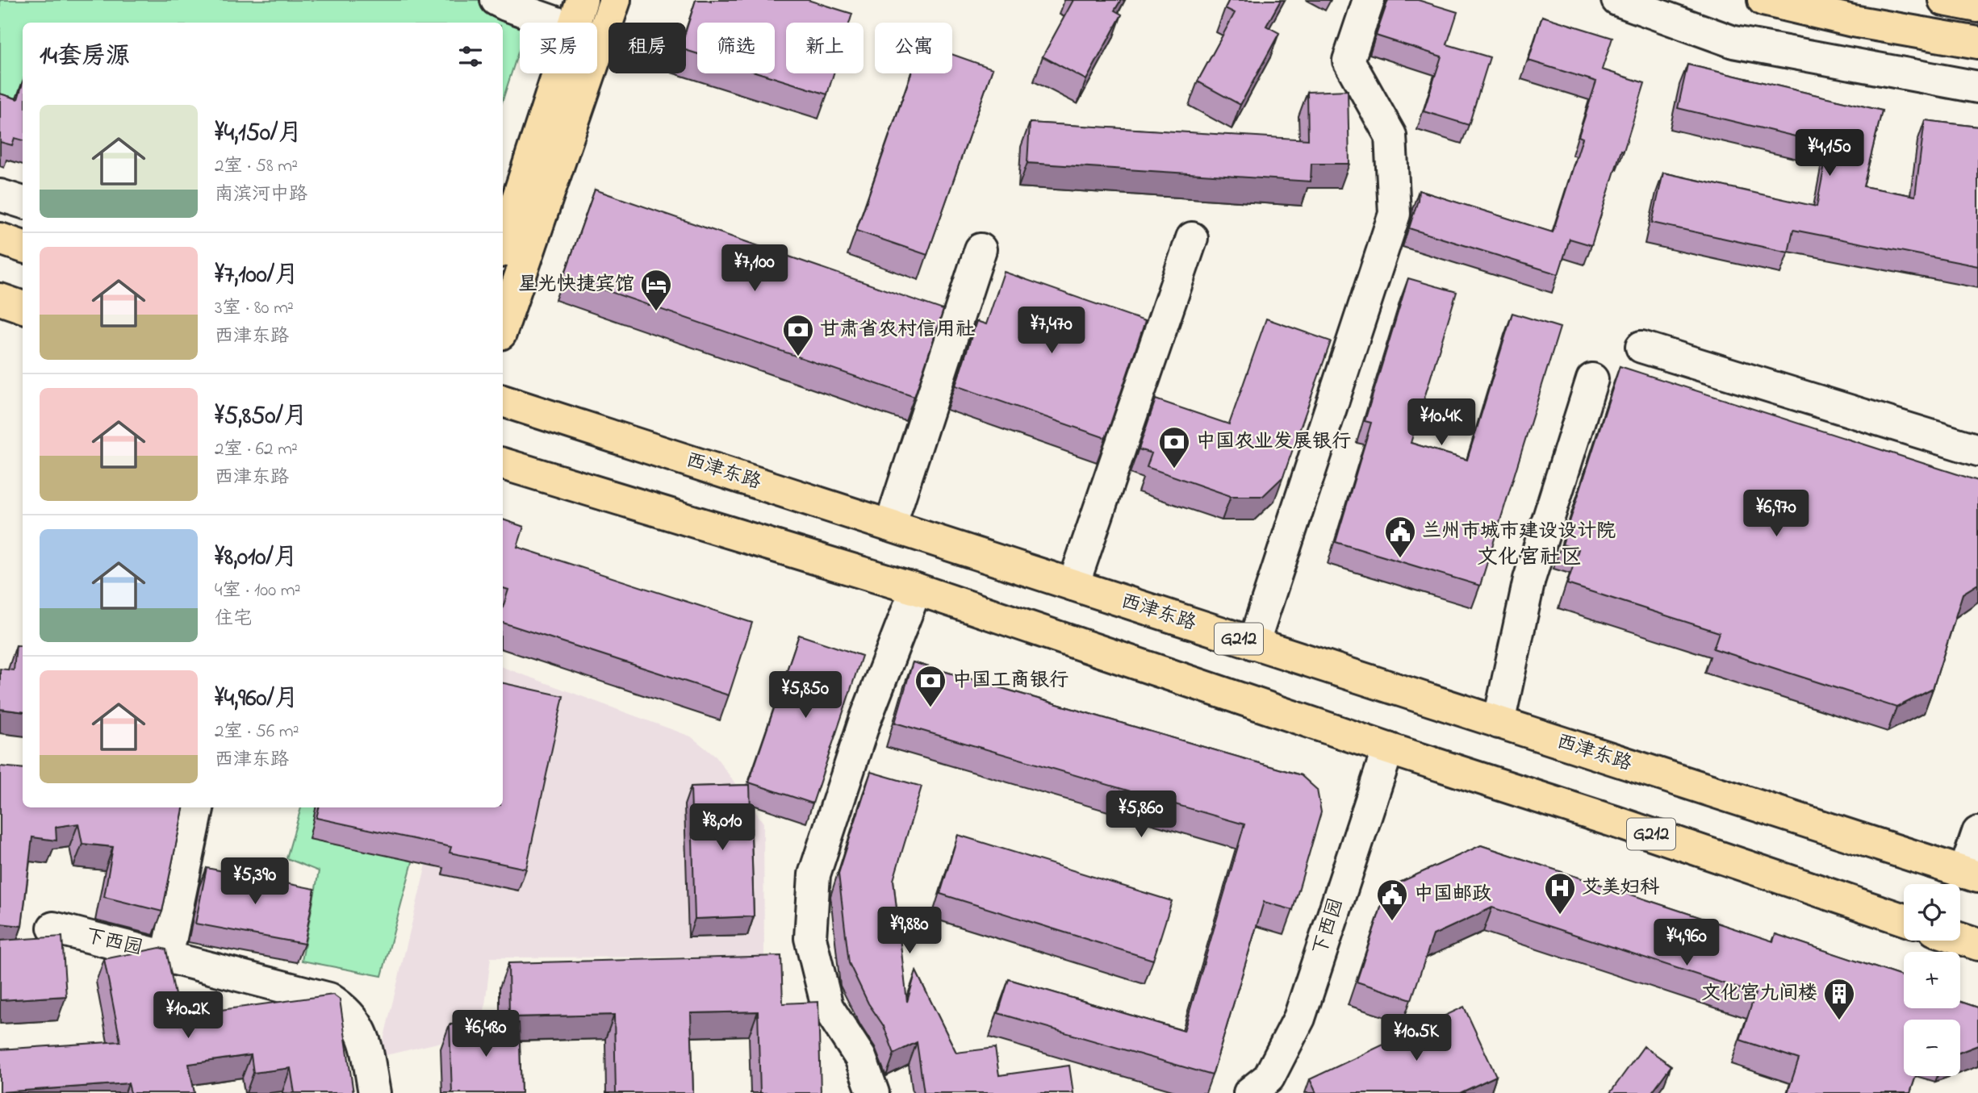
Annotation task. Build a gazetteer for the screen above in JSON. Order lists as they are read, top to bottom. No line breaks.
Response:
{"streets":{"main road":["西津东路","G212"],"street":["下西园"]},"crossings":[["G212","下西园"]],"districts":["文化宫社区"],"places":{"hotel":["星光快捷宾馆"],"bank":["甘肃省农村信用社","中国农业发展银行","中国工商银行"],"public building":["兰州市城市建设设计院","中国邮政"],"hospital":["艾美妇科"],"building":["文化宫九间楼"]},"page":{"chip":["买房","租房","筛选","新上","公寓"],"heading":"14套房源","list":[{"name":"¥4,150/月","note":"2室 · 58 m² · 南滨河中路"},{"name":"¥7,100/月","note":"3室 · 80 m² · 西津东路"},{"name":"¥5,850/月","note":"2室 · 62 m² · 西津东路"},{"name":"¥8,010/月","note":"4室 · 100 m² · 住宅"},{"name":"¥4,960/月","note":"2室 · 56 m² · 西津东路"}],"price":["¥4,150","¥7,100","¥7,470","¥10.4K","¥6,970","¥5,850","¥5,860","¥8,010","¥5,390","¥9,880","¥4,960","¥10.2K","¥6,480","¥10.5K"],"map_buttons":["+","−"]}}
